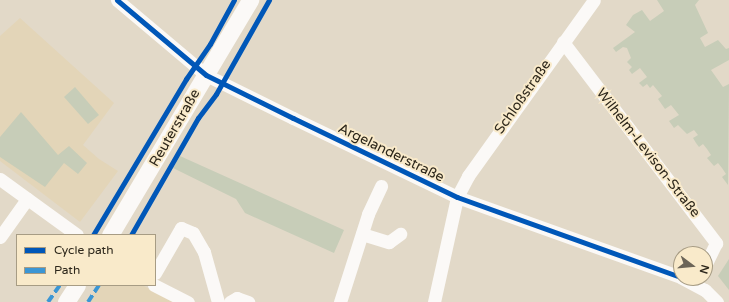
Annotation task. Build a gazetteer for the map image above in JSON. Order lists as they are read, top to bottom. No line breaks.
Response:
{"streets":{"main road":["Reuterstraße"],"street":["Schloßstraße","Argelanderstraße","Wilhelm-Levison-Straße"]},"crossings":[["Schloßstraße","Argelanderstraße"],["Schloßstraße","Wilhelm-Levison-Straße"],["Reuterstraße","Argelanderstraße"]],"legend":["Cycle path","Path"],"north":"right"}
